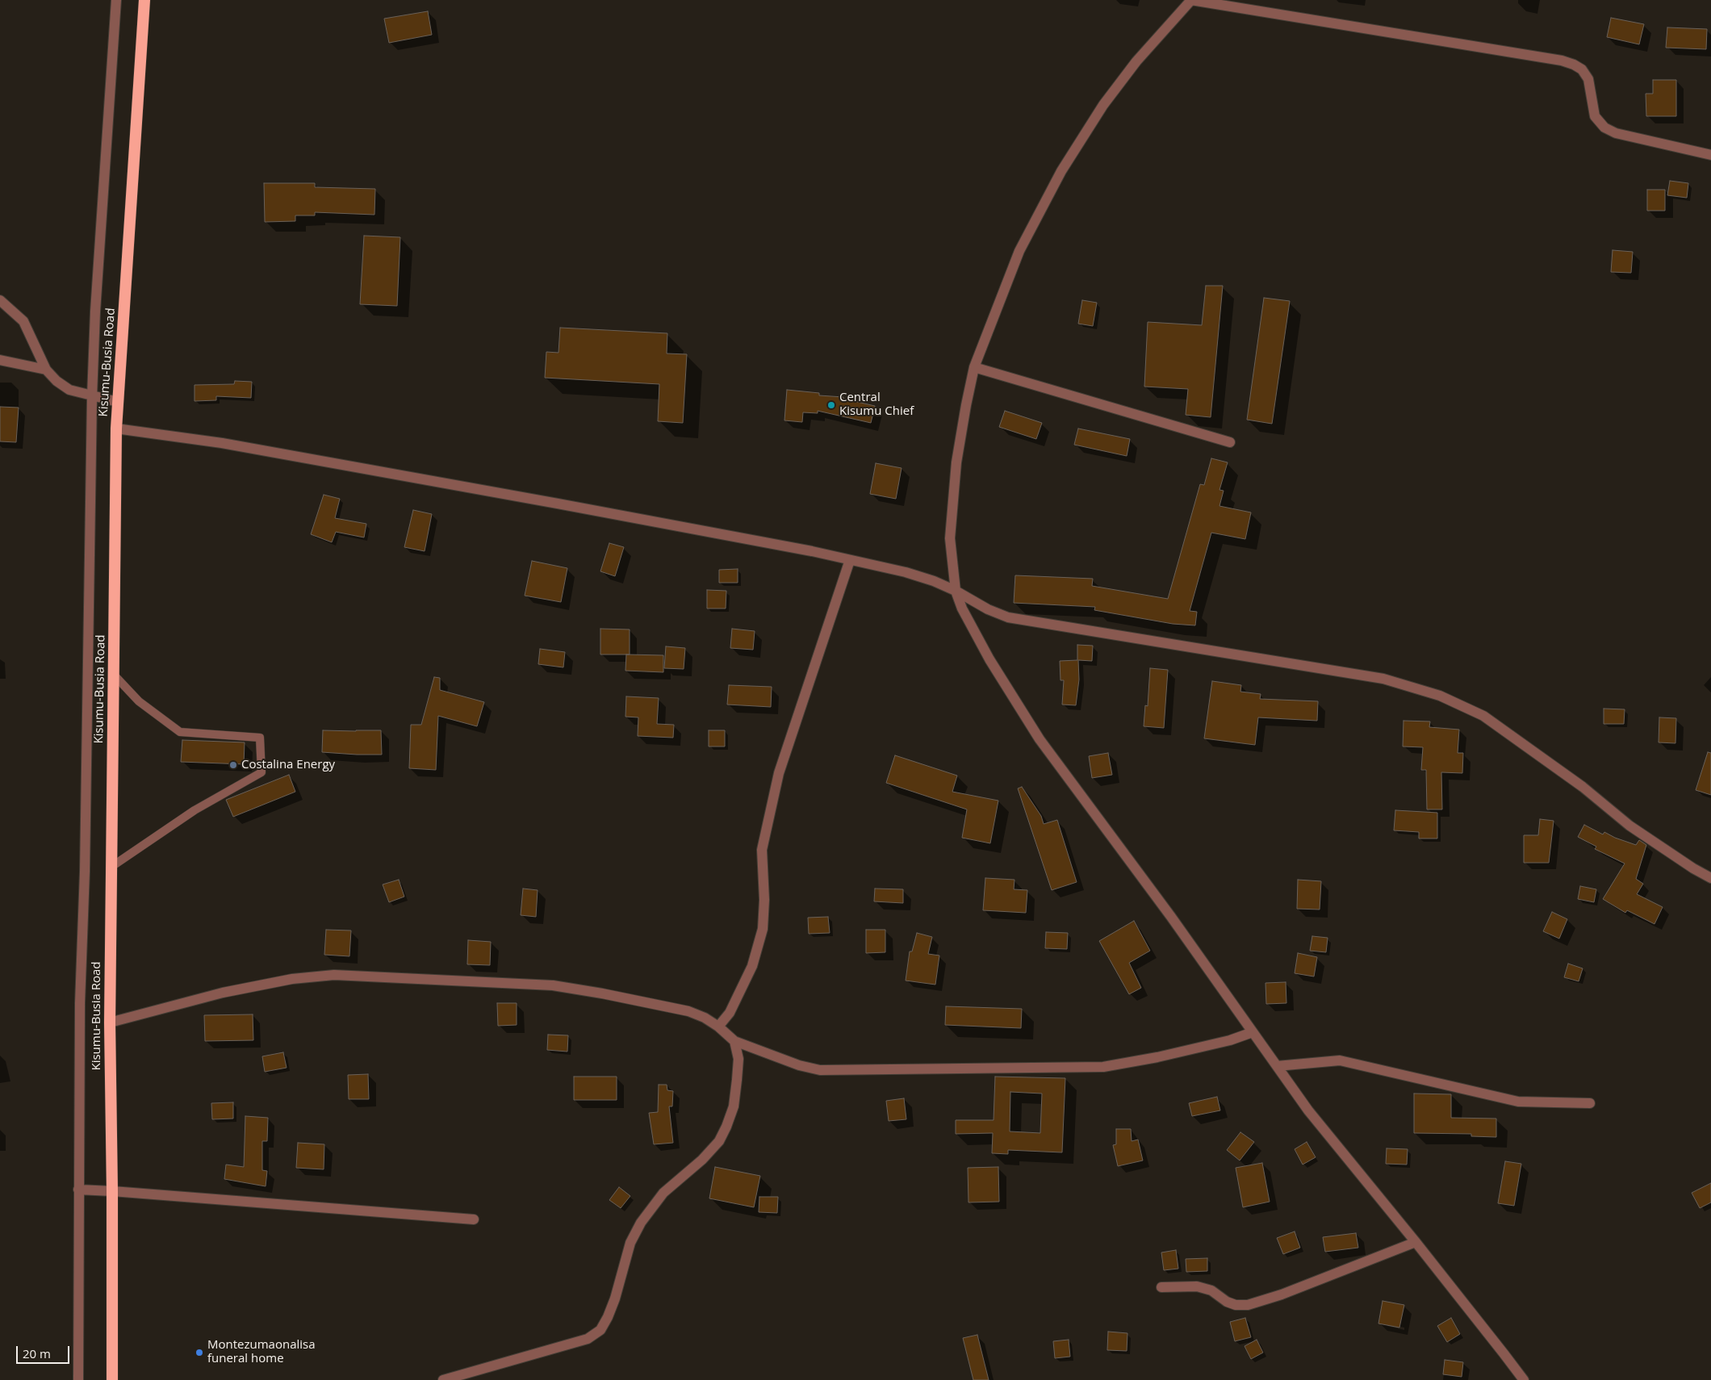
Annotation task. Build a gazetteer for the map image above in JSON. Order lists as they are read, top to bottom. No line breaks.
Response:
{"streets":{"highway":["Kisumu-Busia Road"]},"places":["Central Kisumu Chief","Costalina Energy","Montezumaonalisa funeral home"],"scale_bar":"20 m"}
